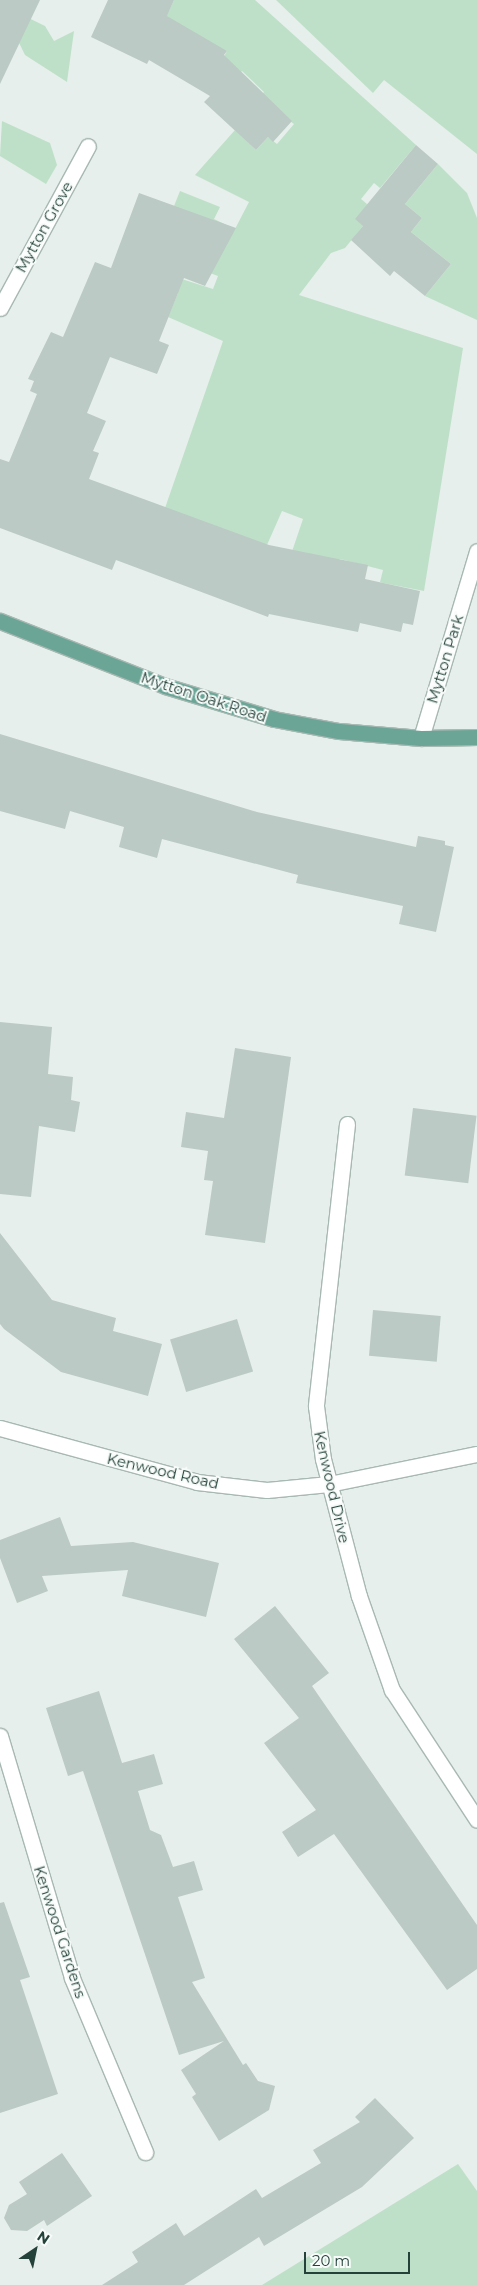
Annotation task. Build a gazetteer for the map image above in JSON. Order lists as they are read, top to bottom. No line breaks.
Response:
{"streets":{"main road":["Mytton Oak Road"],"street":["Mytton Grove","Mytton Park","Kenwood Road","Kenwood Drive","Kenwood Gardens"]},"crossings":[["Mytton Park","Mytton Oak Road"],["Kenwood Road","Kenwood Drive"]],"scale_bar":"20 m","north":"top right"}
